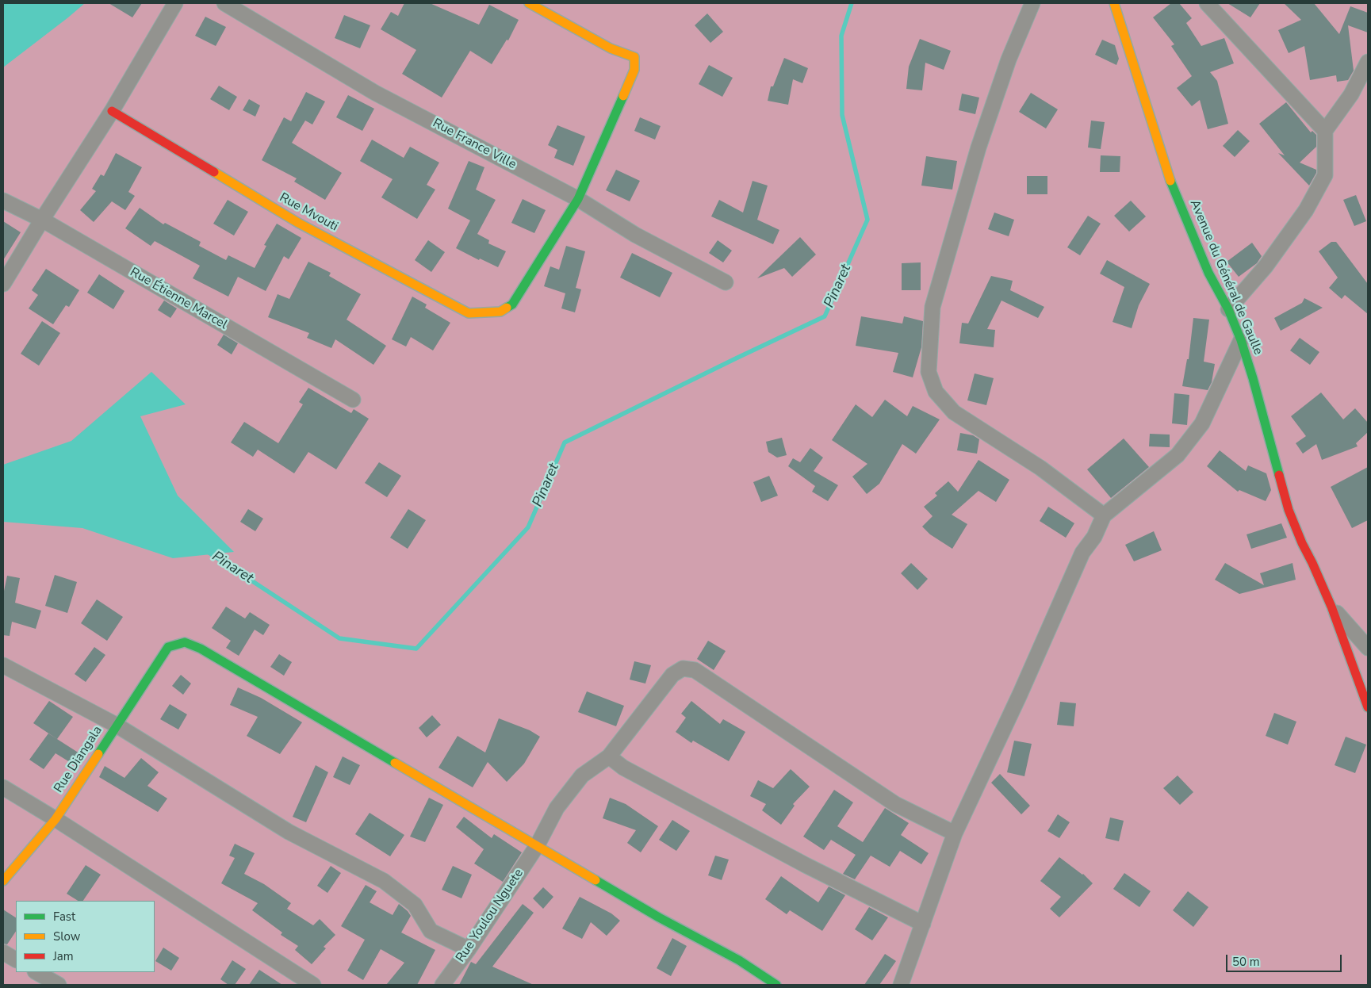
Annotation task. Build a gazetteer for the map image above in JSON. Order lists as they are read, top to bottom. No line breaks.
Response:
{"streets":{"street":["Rue France Ville","Rue Mvouti","Avenue du Général de Gaulle","Rue Étienne Marcel","Rue Diangala","Rue Youlou Nguete"]},"crossings":[["Rue France Ville","Rue Mvouti"],["Rue Diangala","Rue Youlou Nguete"]],"water":["Pinaret"],"legend":["Fast","Slow","Jam"],"scale_bar":"50 m"}
